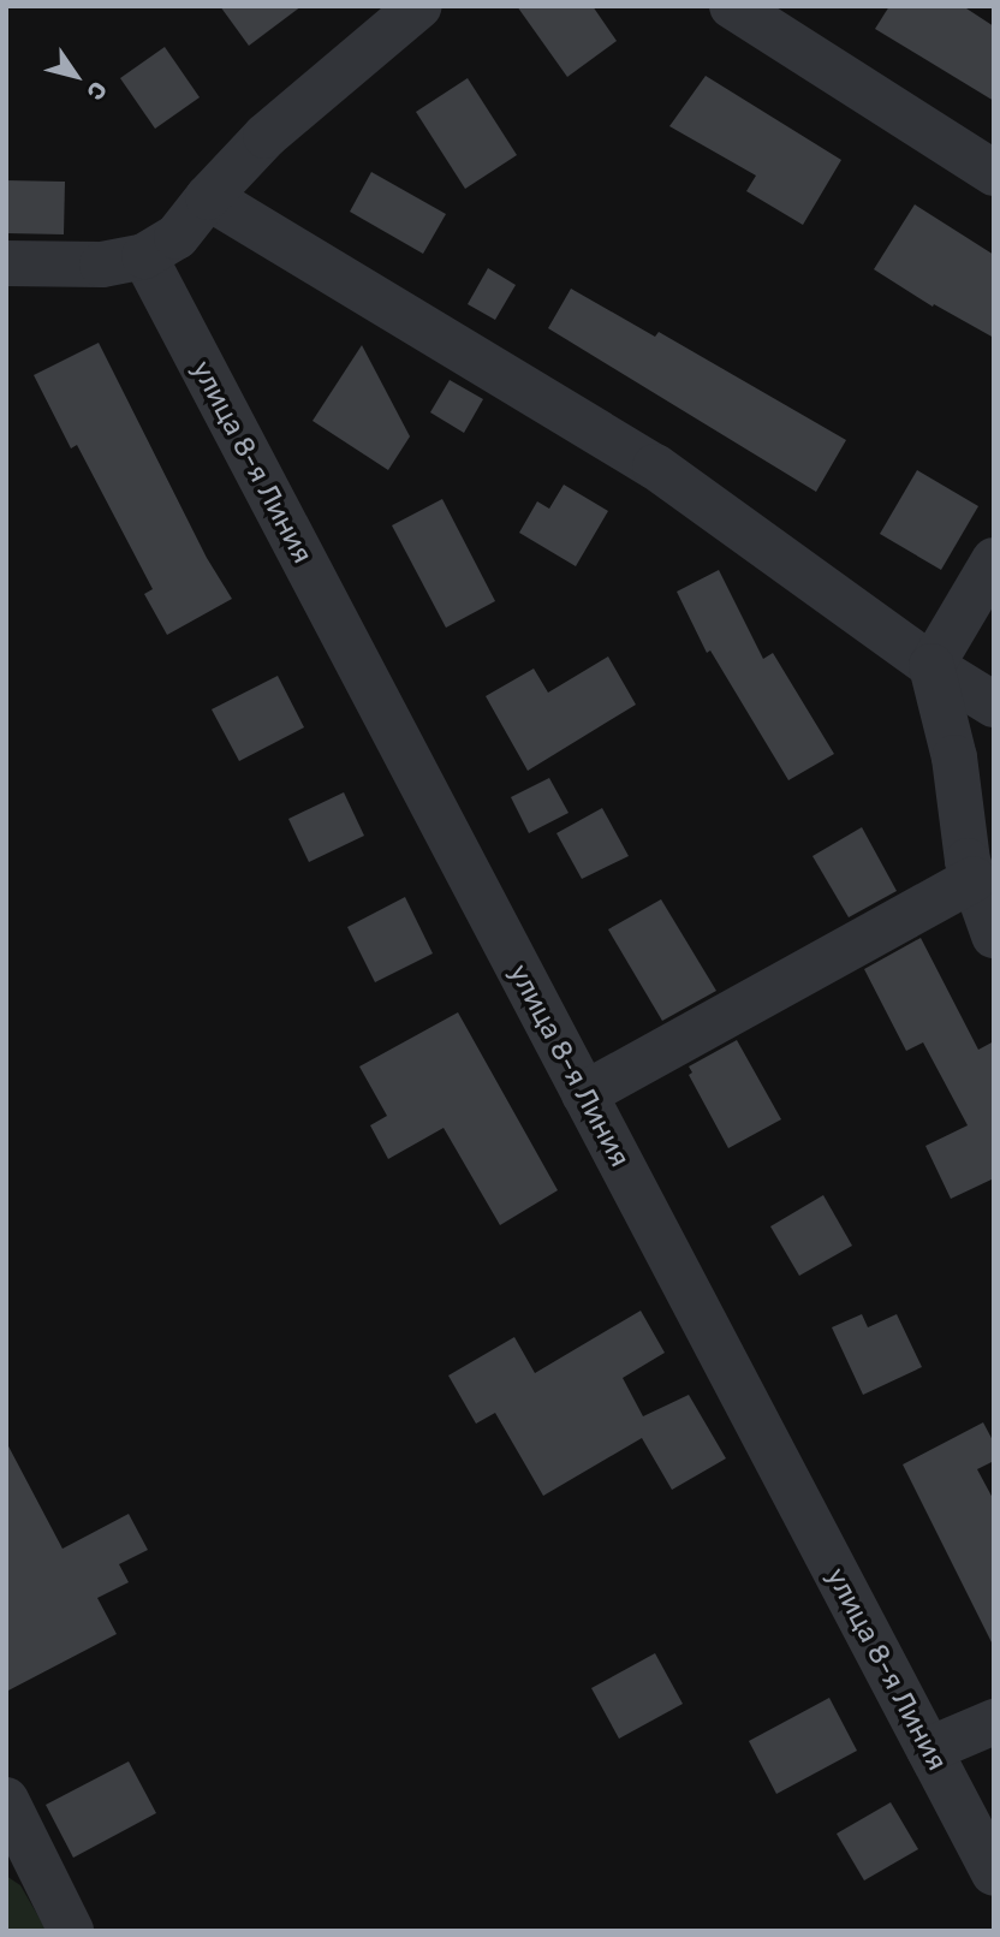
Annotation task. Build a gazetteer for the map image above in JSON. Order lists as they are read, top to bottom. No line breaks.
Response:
{"streets":{"street":["улица 8-я Линия"]},"north":"bottom right"}
